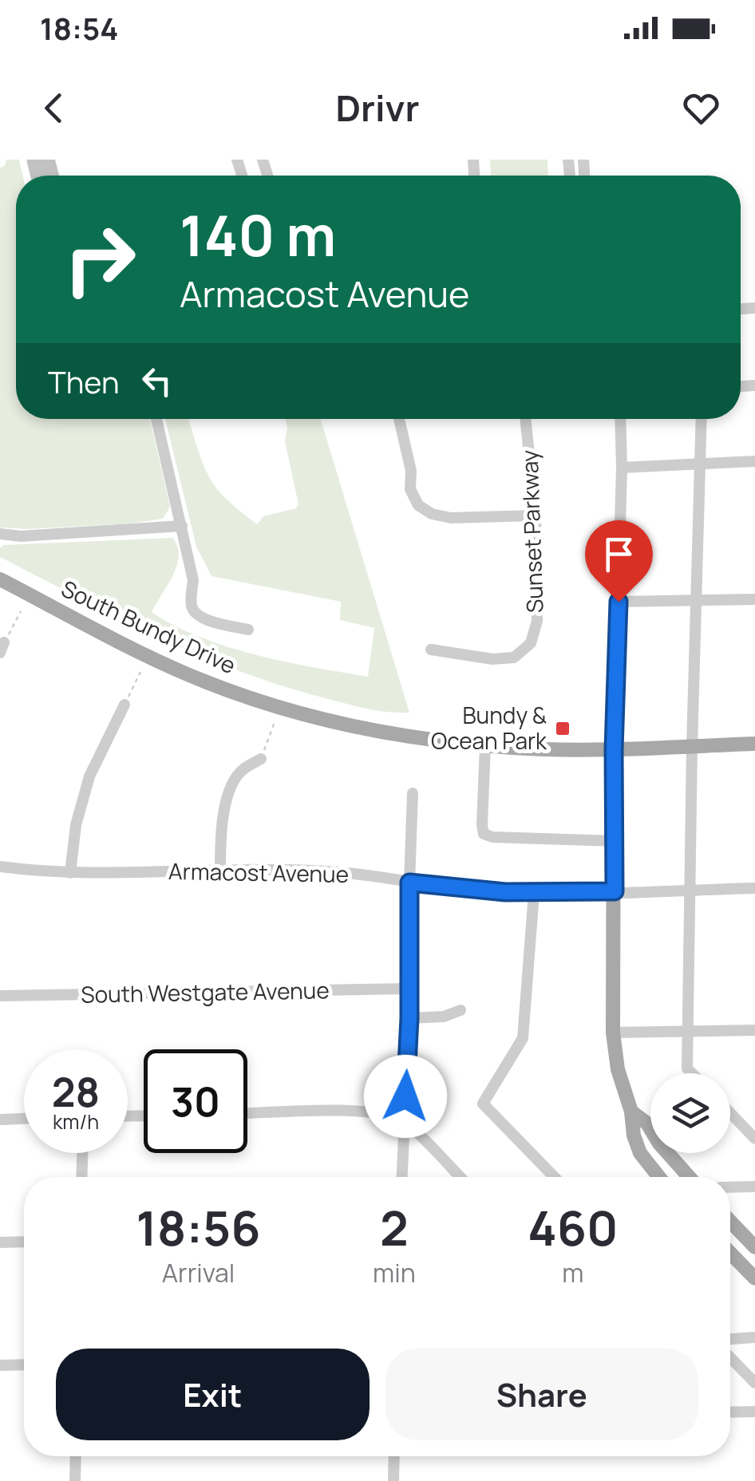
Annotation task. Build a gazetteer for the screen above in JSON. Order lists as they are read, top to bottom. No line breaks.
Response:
{"streets":{"main road":["South Bundy Drive"],"street":["Sunset Parkway","Armacost Avenue","South Westgate Avenue"]},"places":{"transit":["Bundy & Ocean Park"]},"page":{"status":"18:54","header":"Drivr","turn":["140 m","Armacost Avenue"],"then":"Then","speed":"28 km/h","limit":"30","eta":["18:56","Arrival","2","min","460","m"],"buttons":["Exit","Share"]}}
